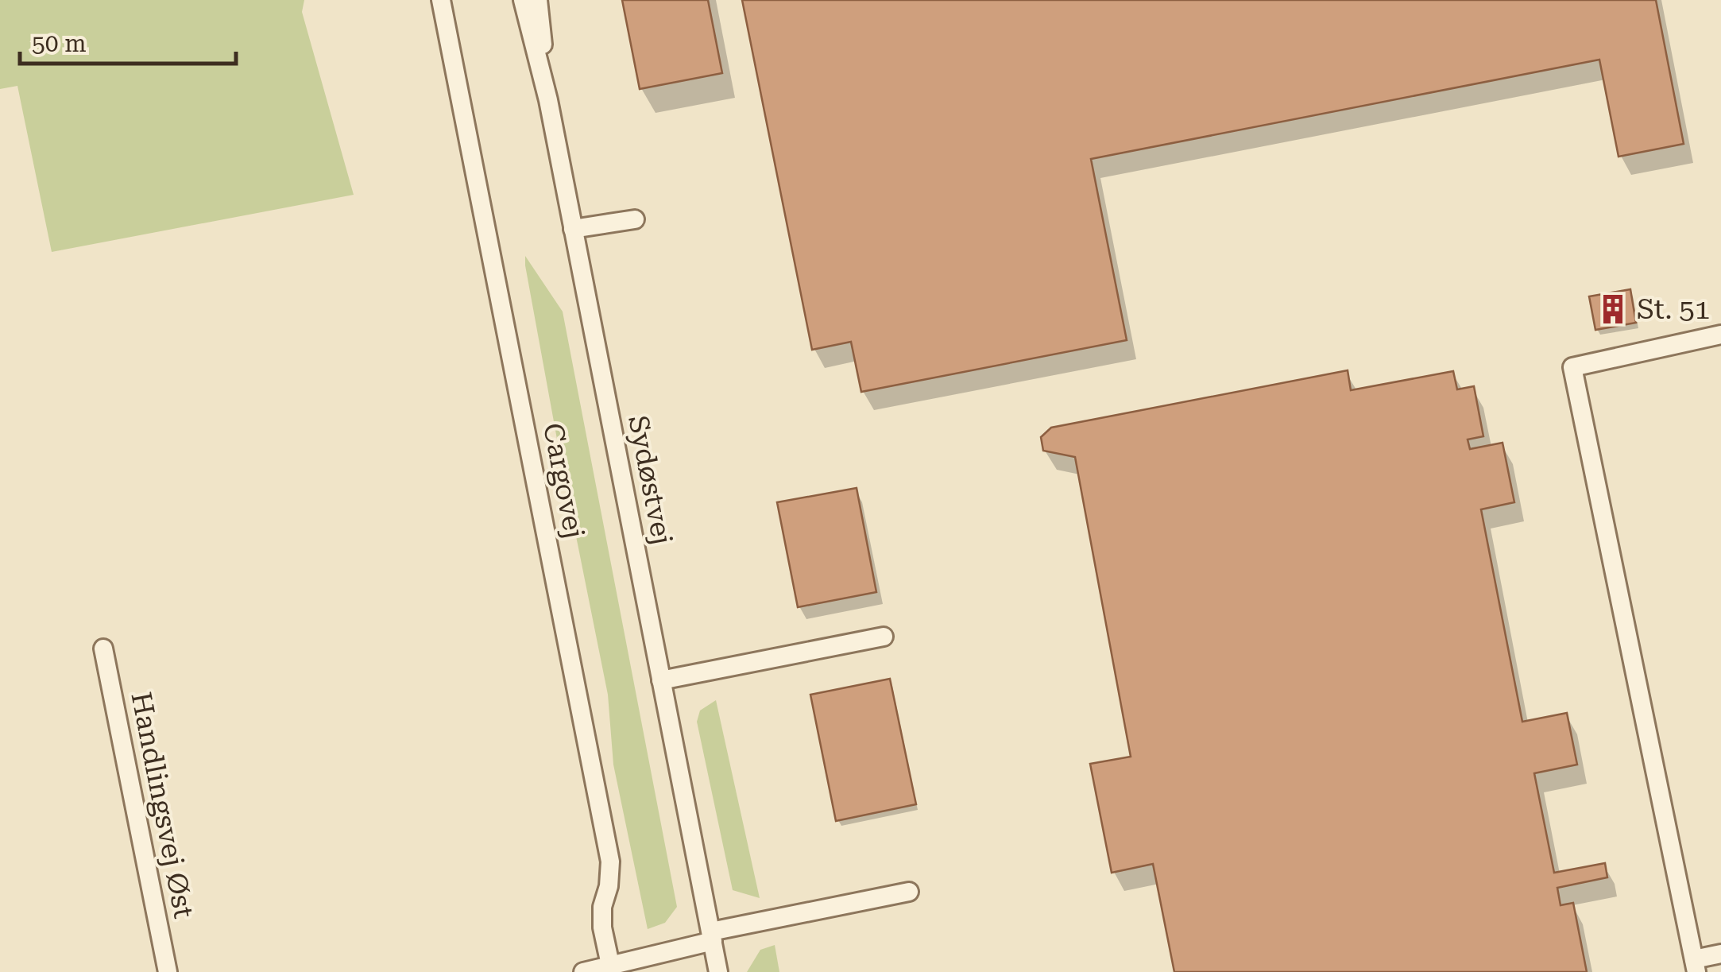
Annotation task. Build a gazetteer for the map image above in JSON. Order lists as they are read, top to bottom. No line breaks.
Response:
{"streets":{"lane":["Sydøstvej","Cargovej","Handlingsvej Øst"]},"places":{"building":["St. 51"]},"scale_bar":"50 m"}
